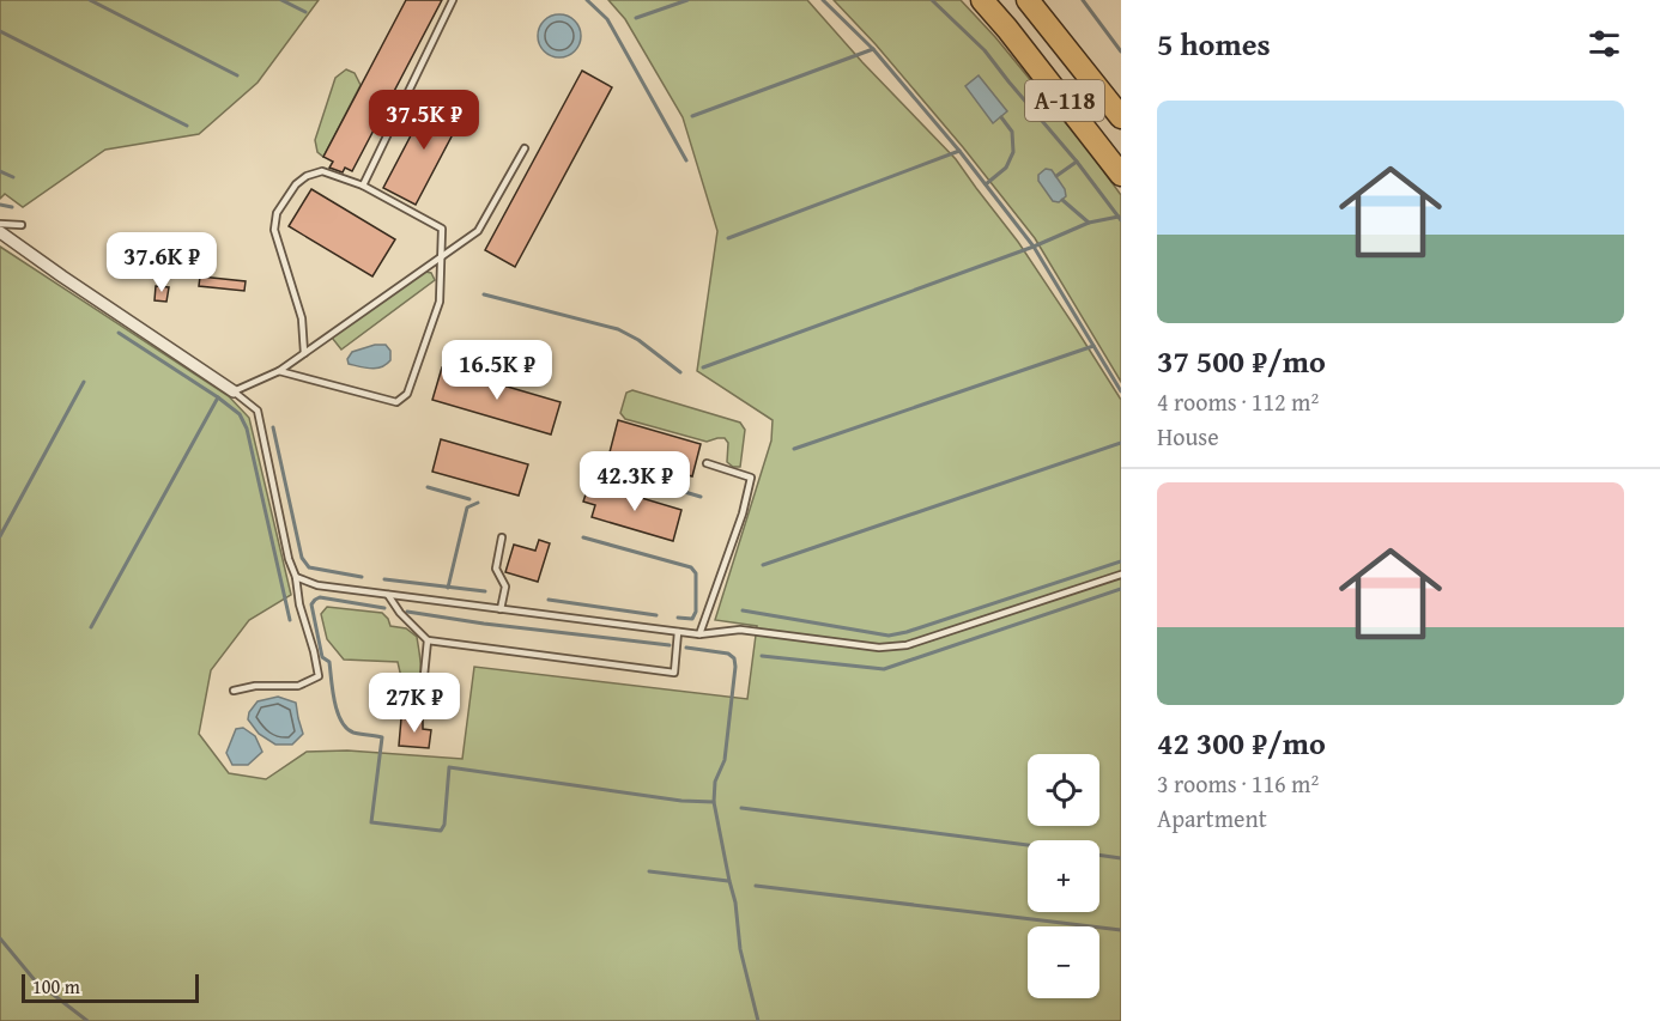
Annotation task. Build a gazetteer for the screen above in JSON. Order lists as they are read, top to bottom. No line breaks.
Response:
{"streets":{"highway":["А-118"]},"scale_bar":"100 m","page":{"heading":"5 homes","list":[{"name":"37 500 ₽/mo","note":"4 rooms · 112 m² · House"},{"name":"42 300 ₽/mo","note":"3 rooms · 116 m² · Apartment"}],"price":["37.5K ₽","37.6K ₽","16.5K ₽","42.3K ₽","27K ₽"],"map_buttons":["+","−"],"scale":"100 m"}}
